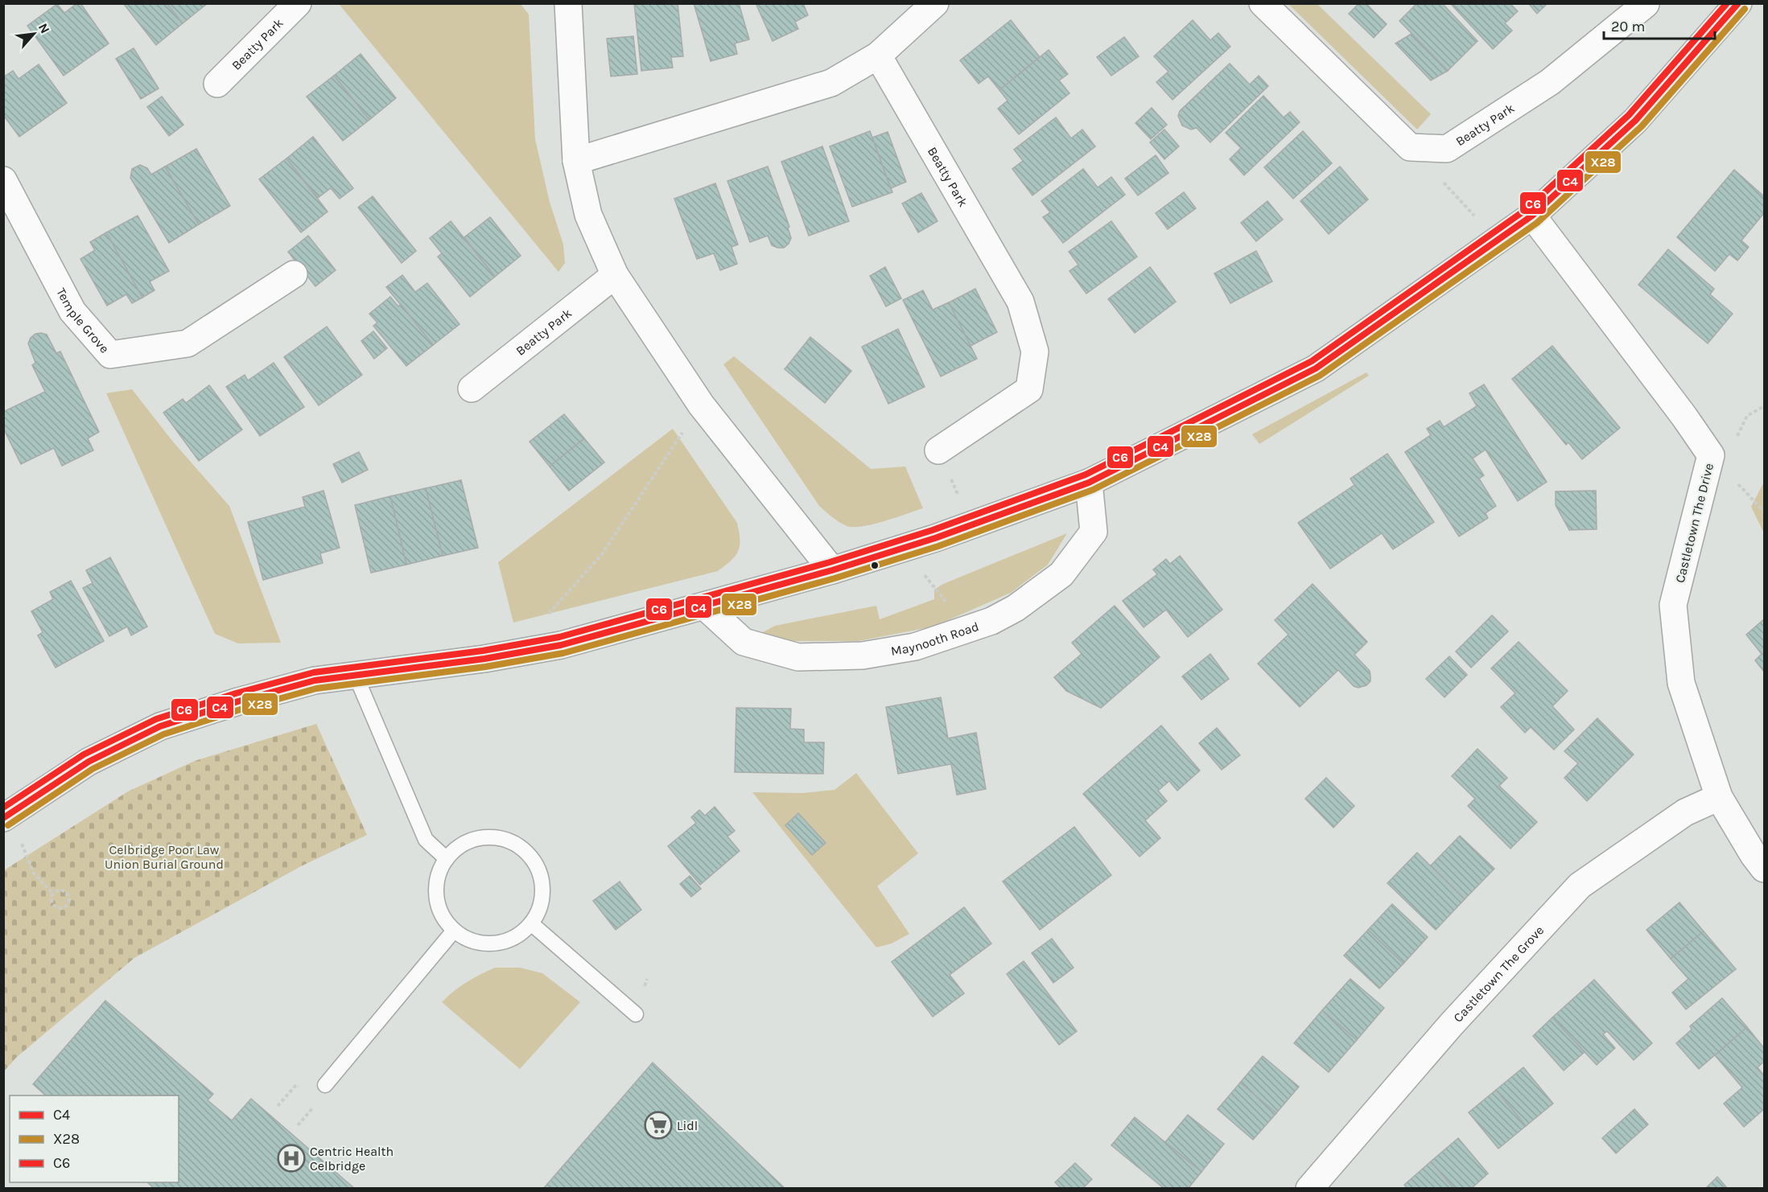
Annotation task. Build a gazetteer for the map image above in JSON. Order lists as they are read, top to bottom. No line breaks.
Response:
{"streets":{"street":["Beatty Park","Temple Grove","Castletown The Drive","Maynooth Road","Castletown The Grove"]},"crossings":[["Castletown The Drive","Castletown The Grove"]],"parks":["Celbridge Poor Law Union Burial Ground"],"places":{"supermarket":["Lidl"],"hospital":["Centric Health Celbridge"]},"lines":["transit line C4","transit line C6","transit line X28"],"legend":["C4","X28","C6"],"scale_bar":"20 m","north":"top right"}
